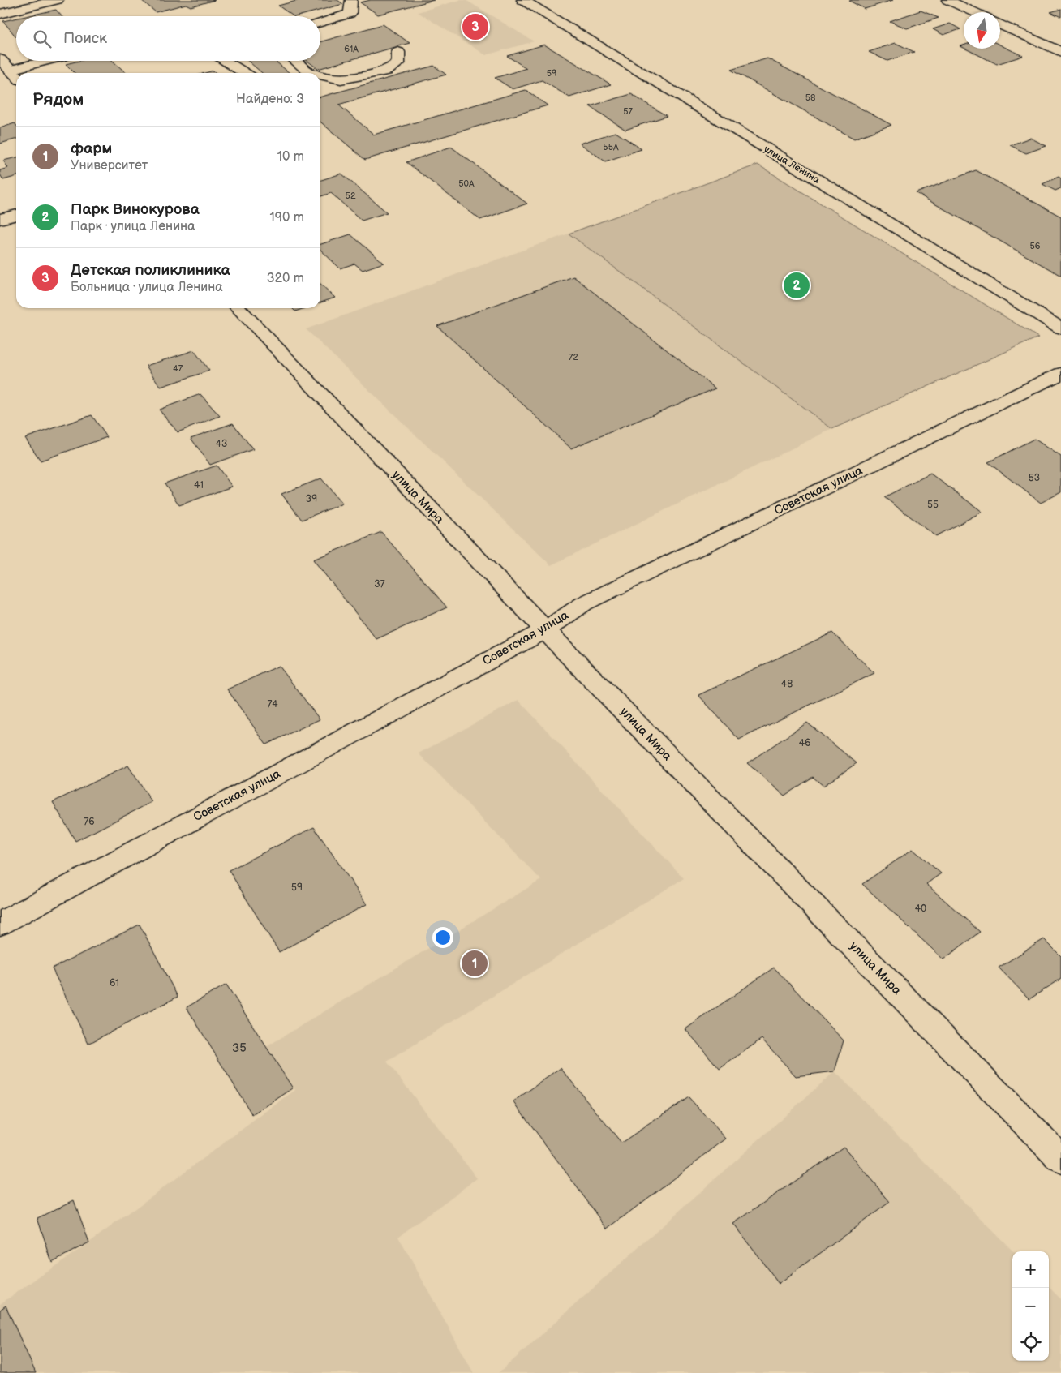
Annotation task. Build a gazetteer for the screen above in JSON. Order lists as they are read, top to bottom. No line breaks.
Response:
{"streets":{"street":["улица Ленина","Советская улица","улица Мира"]},"crossings":[["Советская улица","улица Мира"]],"house_numbers":["61А","59","58","57","55А","50А","52","56","72","47","43","53","41","39","55","37","48","74","46","76","59","40","61","35"],"north":"bottom","page":{"pins":["3","2","1"],"search":"Поиск","heading":["Рядом","Найдено: 3"],"list":[{"mark":"1","name":"фарм","note":"Университет","value":"10 m"},{"mark":"2","name":"Парк Винокурова","note":"Парк · улица Ленина","value":"190 m"},{"mark":"3","name":"Детская поликлиника","note":"Больница · улица Ленина","value":"320 m"}],"map_buttons":["+","−"]}}
